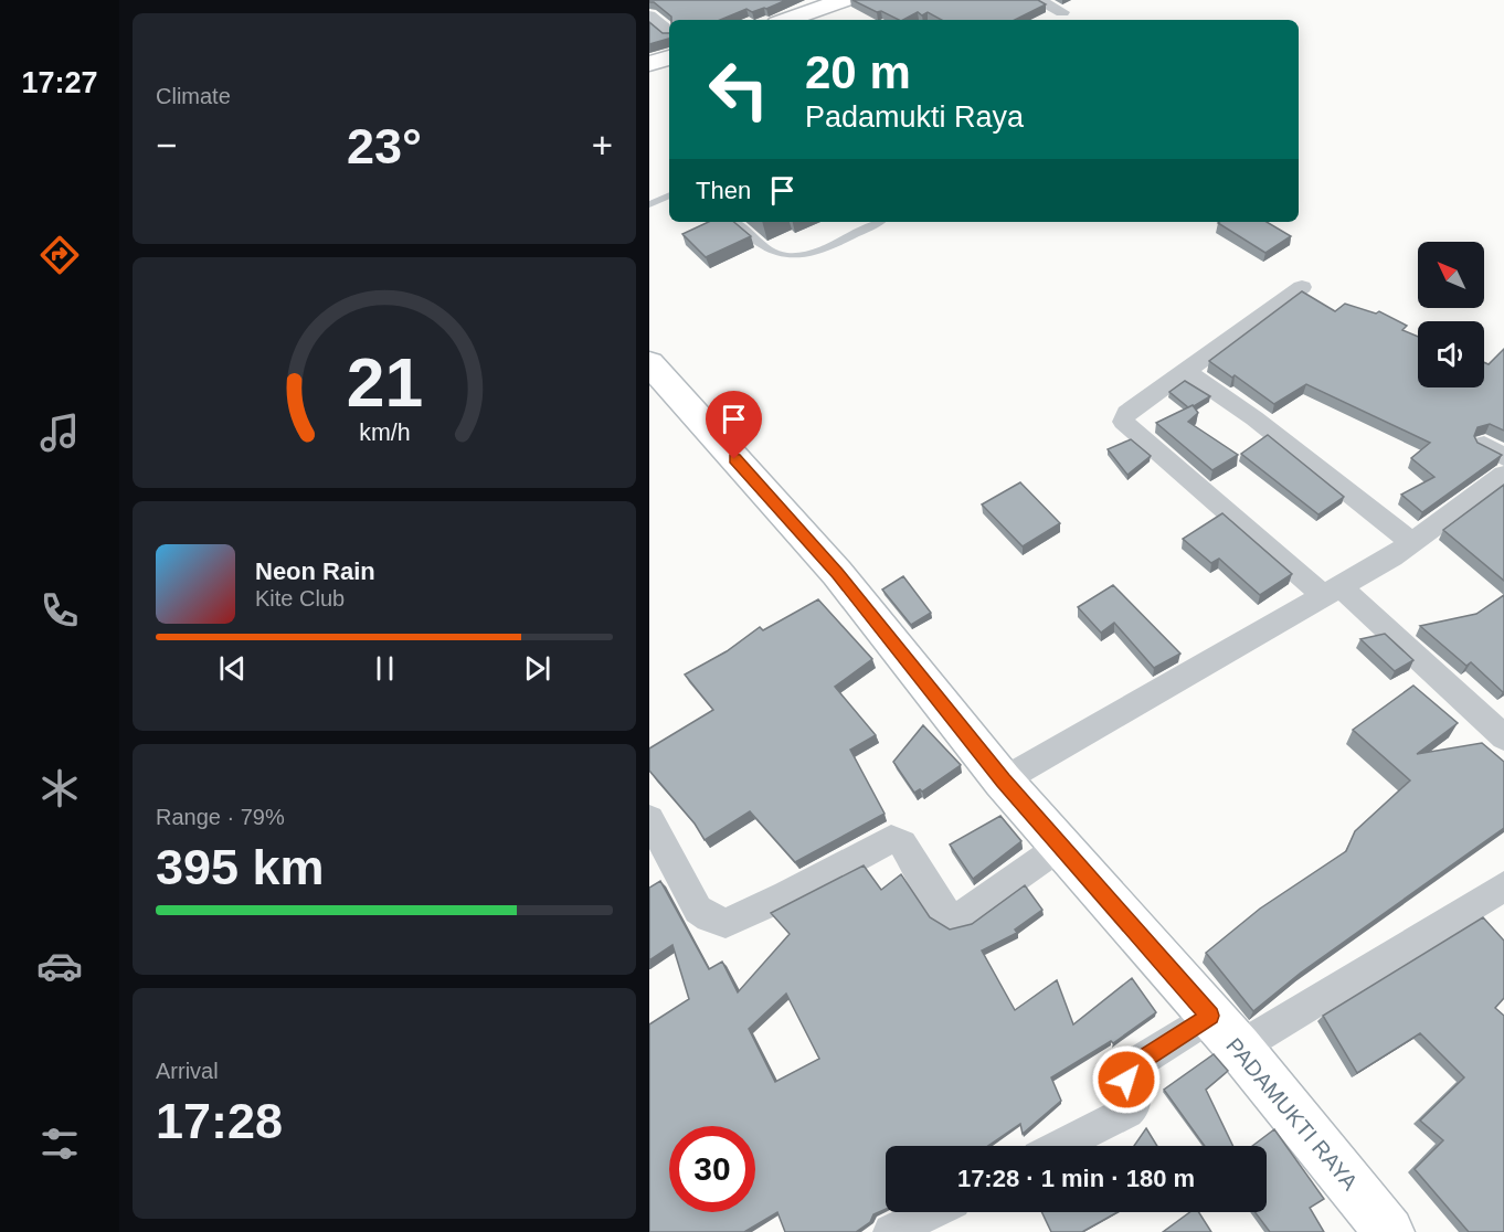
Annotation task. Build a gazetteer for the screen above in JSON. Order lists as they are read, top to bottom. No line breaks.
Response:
{"streets":{"street":["PADAMUKTI RAYA"]},"north":"top left","page":{"tabs":"17:27","tile":["Climate",["Range · 79%","395 km"],["Arrival","17:28"]],"turn":["20 m","Padamukti Raya"],"heat":["−","23°","+"],"then":"Then","song":["Neon Rain","Kite Club"],"limit":"30","trip":"17:28 · 1 min · 180 m","gauge":["21","km/h"]}}
